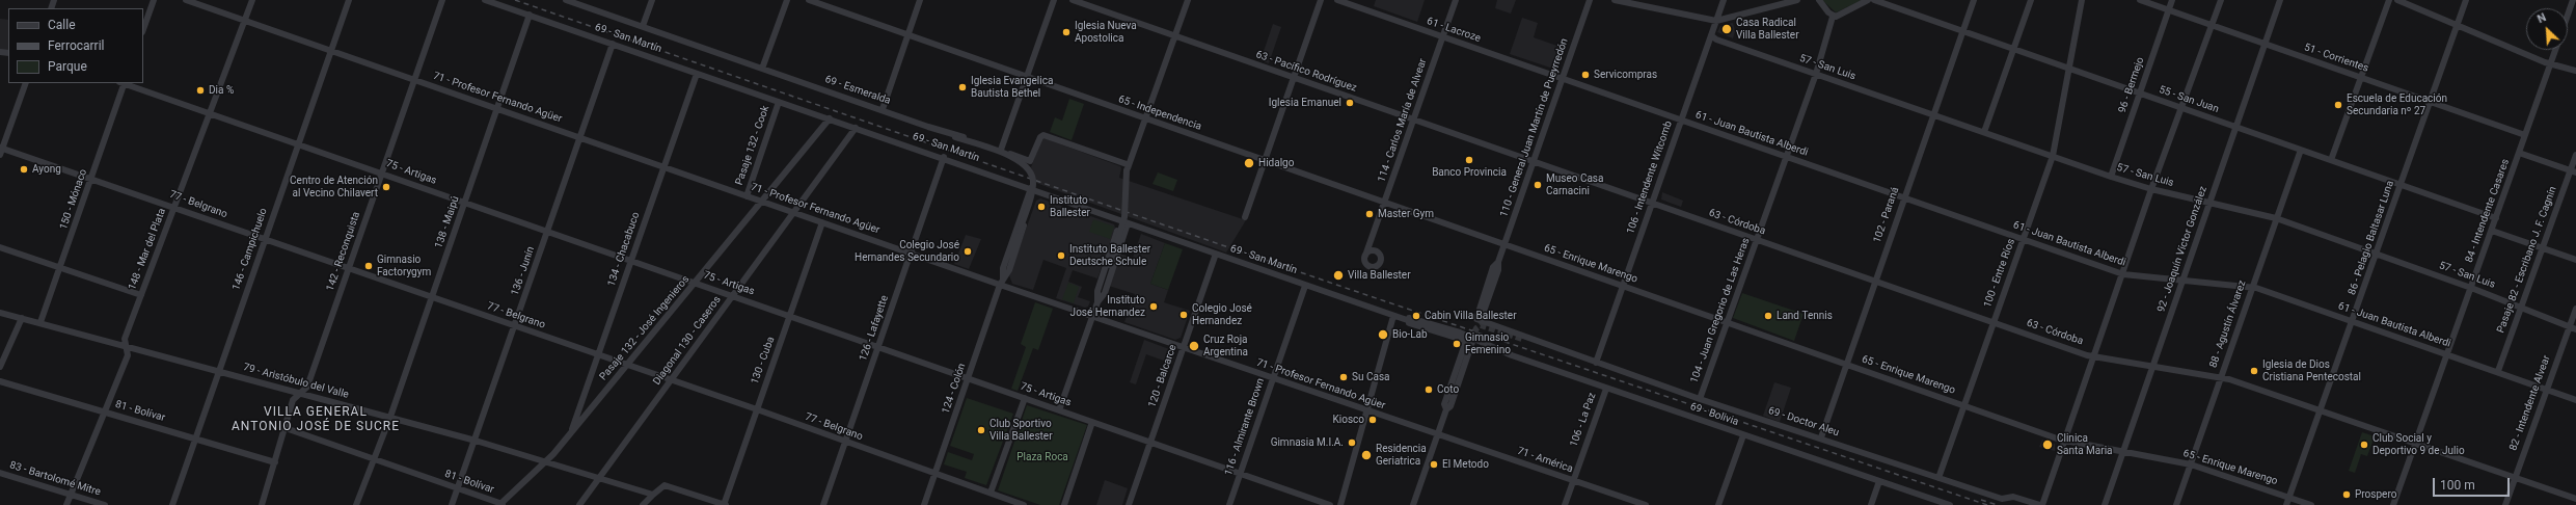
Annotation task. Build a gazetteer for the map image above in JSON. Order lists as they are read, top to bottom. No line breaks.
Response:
{"streets":{"street":["61 - Lacroze","69 - San Martín","51 - Corrientes","57 - San Luis","63 - Pacífico Rodríguez","96 - Bermejo","69 - Esmeralda","71 - Profesor Fernando Agüer","55 - San Juan","65 - Independencia","114 - Carlos María de Alvear","110 - General Juan Martín de Pueyrredón","61 - Juan Bautista Alberdi","Pasaje 132 - Cook","75 - Artigas","106 - Intendente Witcomb","150 - Mónaco","77 - Belgrano","84 - Intendente Casares","102 - Paraná","138 - Maipú","63 - Córdoba","86 - Pelagio Baltasar Luna","148 - Mar del Plata","146 - Campichuelo","134 - Chacabuco","92 - Joaquín Víctor González","142 - Reconquista","Pasaje 82 - Escribano J. F. Cagnín","65 - Enrique Marengo","136 - Junín","100 - Entre Ríos","104 - Juan Gregorio de Las Heras","88 - Agustín Álvarez","Pasaje 132 - José Ingenieros","126 - Lafayette","Diagonal 130 - Caseros","130 - Cuba","120 - Balcarce","79 - Aristóbulo del Valle","124 - Colón","82 - Intendente Alvear","81 - Bolívar","69 - Bolivia","106 - La Paz","69 - Doctor Aleu","116 - Almirante Brown","71 - América","83 - Bartolomé Mitre"]},"crossings":[["61 - Lacroze","114 - Carlos María de Alvear"],["61 - Lacroze","110 - General Juan Martín de Pueyrredón"],["61 - Lacroze","61 - Juan Bautista Alberdi"],["69 - San Martín","Pasaje 132 - Cook"],["69 - San Martín","138 - Maipú"],["69 - San Martín","134 - Chacabuco"],["69 - San Martín","136 - Junín"],["69 - San Martín","Pasaje 132 - José Ingenieros"],["69 - San Martín","126 - Lafayette"],["69 - San Martín","Diagonal 130 - Caseros"],["69 - San Martín","120 - Balcarce"],["69 - San Martín","124 - Colón"],["69 - San Martín","69 - Bolivia"],["69 - San Martín","116 - Almirante Brown"],["51 - Corrientes","96 - Bermejo"],["51 - Corrientes","84 - Intendente Casares"],["51 - Corrientes","86 - Pelagio Baltasar Luna"],["51 - Corrientes","92 - Joaquín Víctor González"],["57 - San Luis","96 - Bermejo"],["57 - San Luis","106 - Intendente Witcomb"],["57 - San Luis","84 - Intendente Casares"],["57 - San Luis","102 - Paraná"],["57 - San Luis","86 - Pelagio Baltasar Luna"],["57 - San Luis","92 - Joaquín Víctor González"],["57 - San Luis","Pasaje 82 - Escribano J. F. Cagnín"],["57 - San Luis","100 - Entre Ríos"],["57 - San Luis","104 - Juan Gregorio de Las Heras"],["57 - San Luis","88 - Agustín Álvarez"],["57 - San Luis","82 - Intendente Alvear"],["63 - Pacífico Rodríguez","114 - Carlos María de Alvear"],["63 - Pacífico Rodríguez","110 - General Juan Martín de Pueyrredón"],["63 - Pacífico Rodríguez","63 - Córdoba"],["96 - Bermejo","55 - San Juan"],["71 - Profesor Fernando Agüer","Pasaje 132 - Cook"],["71 - Profesor Fernando Agüer","138 - Maipú"],["71 - Profesor Fernando Agüer","148 - Mar del Plata"],["71 - Profesor Fernando Agüer","146 - Campichuelo"],["71 - Profesor Fernando Agüer","134 - Chacabuco"],["71 - Profesor Fernando Agüer","142 - Reconquista"],["71 - Profesor Fernando Agüer","136 - Junín"],["71 - Profesor Fernando Agüer","Pasaje 132 - José Ingenieros"],["71 - Profesor Fernando Agüer","126 - Lafayette"],["71 - Profesor Fernando Agüer","Diagonal 130 - Caseros"],["71 - Profesor Fernando Agüer","130 - Cuba"],["71 - Profesor Fernando Agüer","120 - Balcarce"],["71 - Profesor Fernando Agüer","124 - Colón"],["71 - Profesor Fernando Agüer","116 - Almirante Brown"],["71 - Profesor Fernando Agüer","71 - América"],["55 - San Juan","84 - Intendente Casares"],["55 - San Juan","102 - Paraná"],["55 - San Juan","86 - Pelagio Baltasar Luna"],["55 - San Juan","92 - Joaquín Víctor González"],["55 - San Juan","100 - Entre Ríos"],["55 - San Juan","88 - Agustín Álvarez"],["65 - Independencia","114 - Carlos María de Alvear"],["65 - Independencia","110 - General Juan Martín de Pueyrredón"],["65 - Independencia","65 - Enrique Marengo"],["110 - General Juan Martín de Pueyrredón","61 - Juan Bautista Alberdi"],["110 - General Juan Martín de Pueyrredón","63 - Córdoba"],["110 - General Juan Martín de Pueyrredón","65 - Enrique Marengo"],["110 - General Juan Martín de Pueyrredón","69 - Doctor Aleu"],["61 - Juan Bautista Alberdi","106 - Intendente Witcomb"],["61 - Juan Bautista Alberdi","84 - Intendente Casares"],["61 - Juan Bautista Alberdi","102 - Paraná"],["61 - Juan Bautista Alberdi","86 - Pelagio Baltasar Luna"],["61 - Juan Bautista Alberdi","92 - Joaquín Víctor González"],["61 - Juan Bautista Alberdi","Pasaje 82 - Escribano J. F. Cagnín"],["61 - Juan Bautista Alberdi","100 - Entre Ríos"],["61 - Juan Bautista Alberdi","104 - Juan Gregorio de Las Heras"],["61 - Juan Bautista Alberdi","88 - Agustín Álvarez"],["61 - Juan Bautista Alberdi","82 - Intendente Alvear"],["75 - Artigas","150 - Mónaco"],["75 - Artigas","138 - Maipú"],["75 - Artigas","148 - Mar del Plata"],["75 - Artigas","146 - Campichuelo"],["75 - Artigas","134 - Chacabuco"],["75 - Artigas","142 - Reconquista"],["75 - Artigas","136 - Junín"],["75 - Artigas","Pasaje 132 - José Ingenieros"],["75 - Artigas","126 - Lafayette"],["75 - Artigas","Diagonal 130 - Caseros"],["75 - Artigas","130 - Cuba"],["75 - Artigas","120 - Balcarce"],["75 - Artigas","124 - Colón"],["75 - Artigas","116 - Almirante Brown"],["106 - Intendente Witcomb","63 - Córdoba"],["106 - Intendente Witcomb","65 - Enrique Marengo"],["106 - Intendente Witcomb","69 - Doctor Aleu"],["150 - Mónaco","77 - Belgrano"],["150 - Mónaco","79 - Aristóbulo del Valle"],["77 - Belgrano","138 - Maipú"],["77 - Belgrano","148 - Mar del Plata"],["77 - Belgrano","146 - Campichuelo"],["77 - Belgrano","134 - Chacabuco"],["77 - Belgrano","142 - Reconquista"],["77 - Belgrano","136 - Junín"],["77 - Belgrano","Pasaje 132 - José Ingenieros"],["77 - Belgrano","126 - Lafayette"],["77 - Belgrano","Diagonal 130 - Caseros"],["77 - Belgrano","130 - Cuba"],["77 - Belgrano","124 - Colón"],["84 - Intendente Casares","63 - Córdoba"],["102 - Paraná","63 - Córdoba"],["102 - Paraná","65 - Enrique Marengo"],["102 - Paraná","69 - Doctor Aleu"],["138 - Maipú","79 - Aristóbulo del Valle"],["138 - Maipú","81 - Bolívar"],["63 - Córdoba","86 - Pelagio Baltasar Luna"],["63 - Córdoba","92 - Joaquín Víctor González"],["63 - Córdoba","100 - Entre Ríos"],["63 - Córdoba","104 - Juan Gregorio de Las Heras"],["63 - Córdoba","88 - Agustín Álvarez"],["63 - Córdoba","82 - Intendente Alvear"],["86 - Pelagio Baltasar Luna","65 - Enrique Marengo"],["148 - Mar del Plata","79 - Aristóbulo del Valle"],["148 - Mar del Plata","81 - Bolívar"],["148 - Mar del Plata","83 - Bartolomé Mitre"],["146 - Campichuelo","79 - Aristóbulo del Valle"],["146 - Campichuelo","81 - Bolívar"],["134 - Chacabuco","Pasaje 132 - José Ingenieros"],["92 - Joaquín Víctor González","65 - Enrique Marengo"],["142 - Reconquista","79 - Aristóbulo del Valle"],["142 - Reconquista","81 - Bolívar"],["65 - Enrique Marengo","100 - Entre Ríos"],["65 - Enrique Marengo","104 - Juan Gregorio de Las Heras"],["65 - Enrique Marengo","88 - Agustín Álvarez"],["136 - Junín","79 - Aristóbulo del Valle"],["136 - Junín","81 - Bolívar"],["100 - Entre Ríos","69 - Doctor Aleu"],["104 - Juan Gregorio de Las Heras","69 - Doctor Aleu"],["Pasaje 132 - José Ingenieros","79 - Aristóbulo del Valle"],["Pasaje 132 - José Ingenieros","81 - Bolívar"],["Diagonal 130 - Caseros","79 - Aristóbulo del Valle"],["69 - Bolivia","106 - La Paz"],["106 - La Paz","71 - América"]],"districts":["VILLA GENERAL ANTONIO JOSÉ DE SUCRE"],"parks":["Plaza Roca"],"places":["Casa Radical Villa Ballester","Iglesia Nueva Apostolica","Servicompras","Iglesia Evangelica Bautista Bethel","Dia %","Iglesia Emanuel","Escuela de Educación Secundaria nº 27","Banco Provincia","Hidalgo","Ayong","Museo Casa Carnacini","Centro de Atención al Vecino Chilavert","Instituto Ballester","Master Gym","Colegio José Hernandes Secundario","Instituto Ballester Deutsche Schule","Gimnasio Factorygym","Villa Ballester","Instituto José Hernandez","Colegio José Hernandez","Cabin Villa Ballester","Land Tennis","Bio-Lab","Gimnasio Femenino","Cruz Roja Argentina","Iglesia de Dios Cristiana Pentecostal","Su Casa","Coto","Kiosco","Club Sportivo Villa Ballester","Gimnasia M.I.A.","Clinica Santa Maria","Club Social y Deportivo 9 de Julio","Residencia Geriatrica","El Metodo","Prospero"],"legend":["Calle","Ferrocarril","Parque"],"scale_bar":"100 m","north":"top left"}
